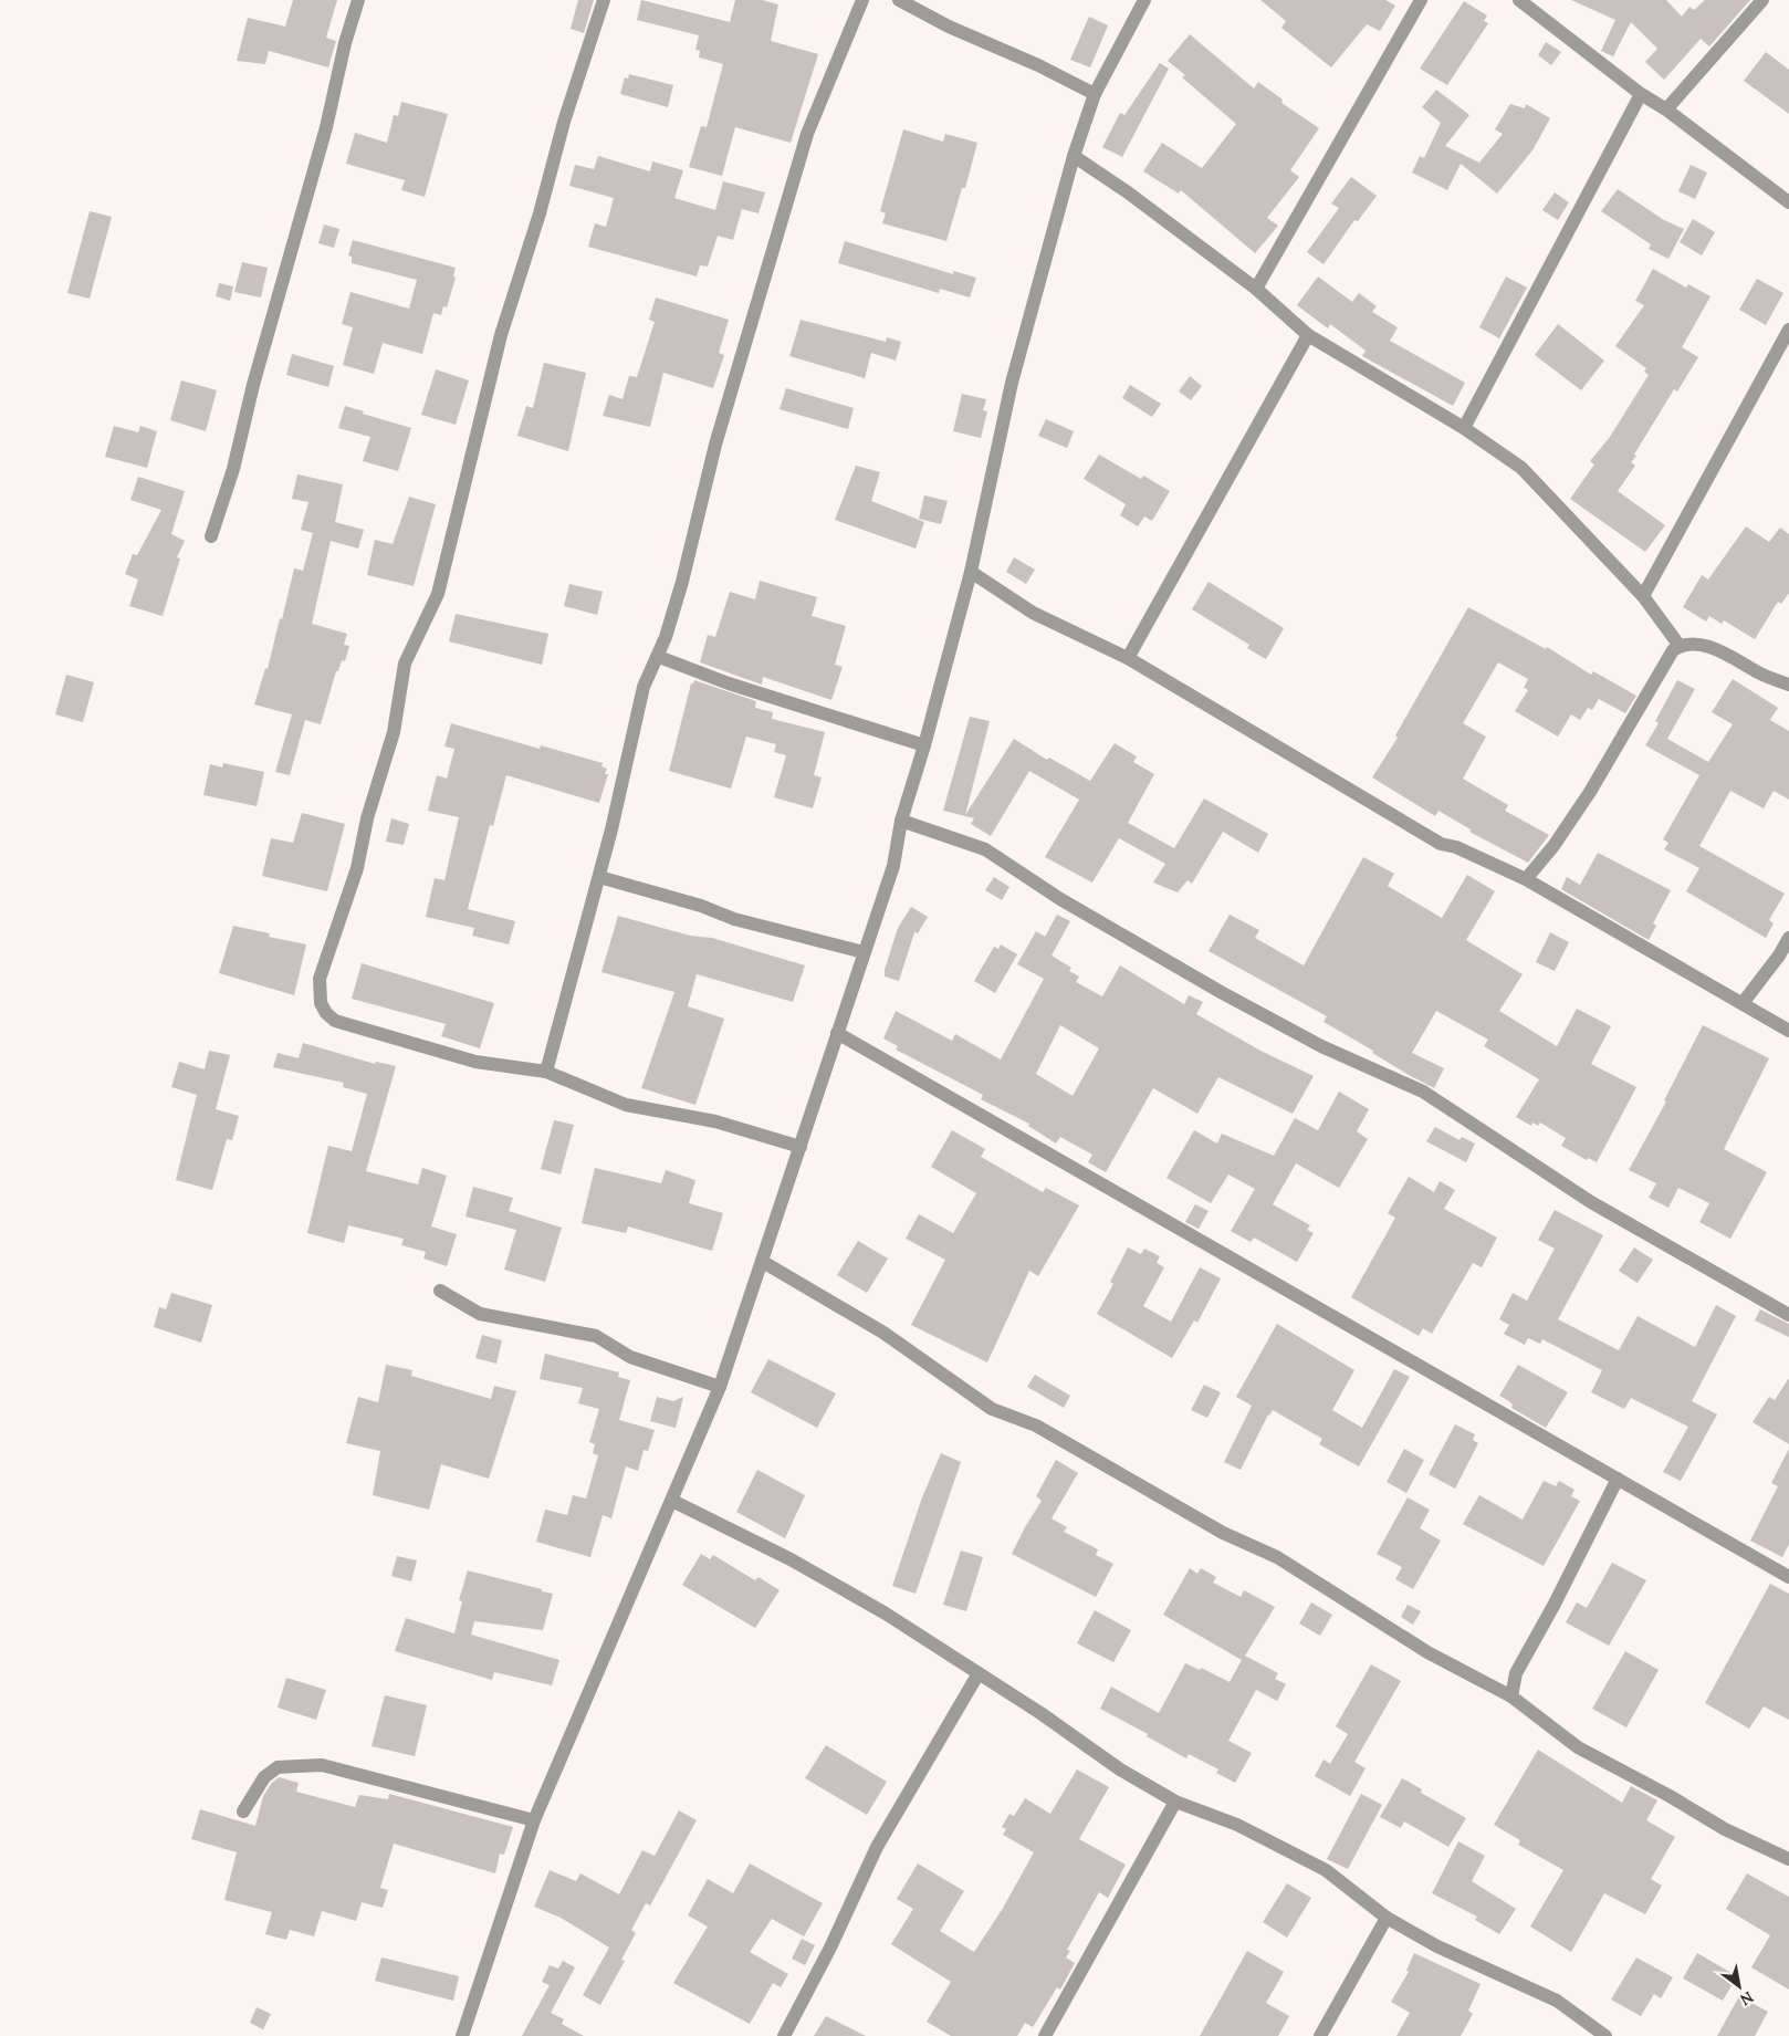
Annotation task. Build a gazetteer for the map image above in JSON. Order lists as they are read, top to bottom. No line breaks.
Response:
{"north":"bottom right"}
